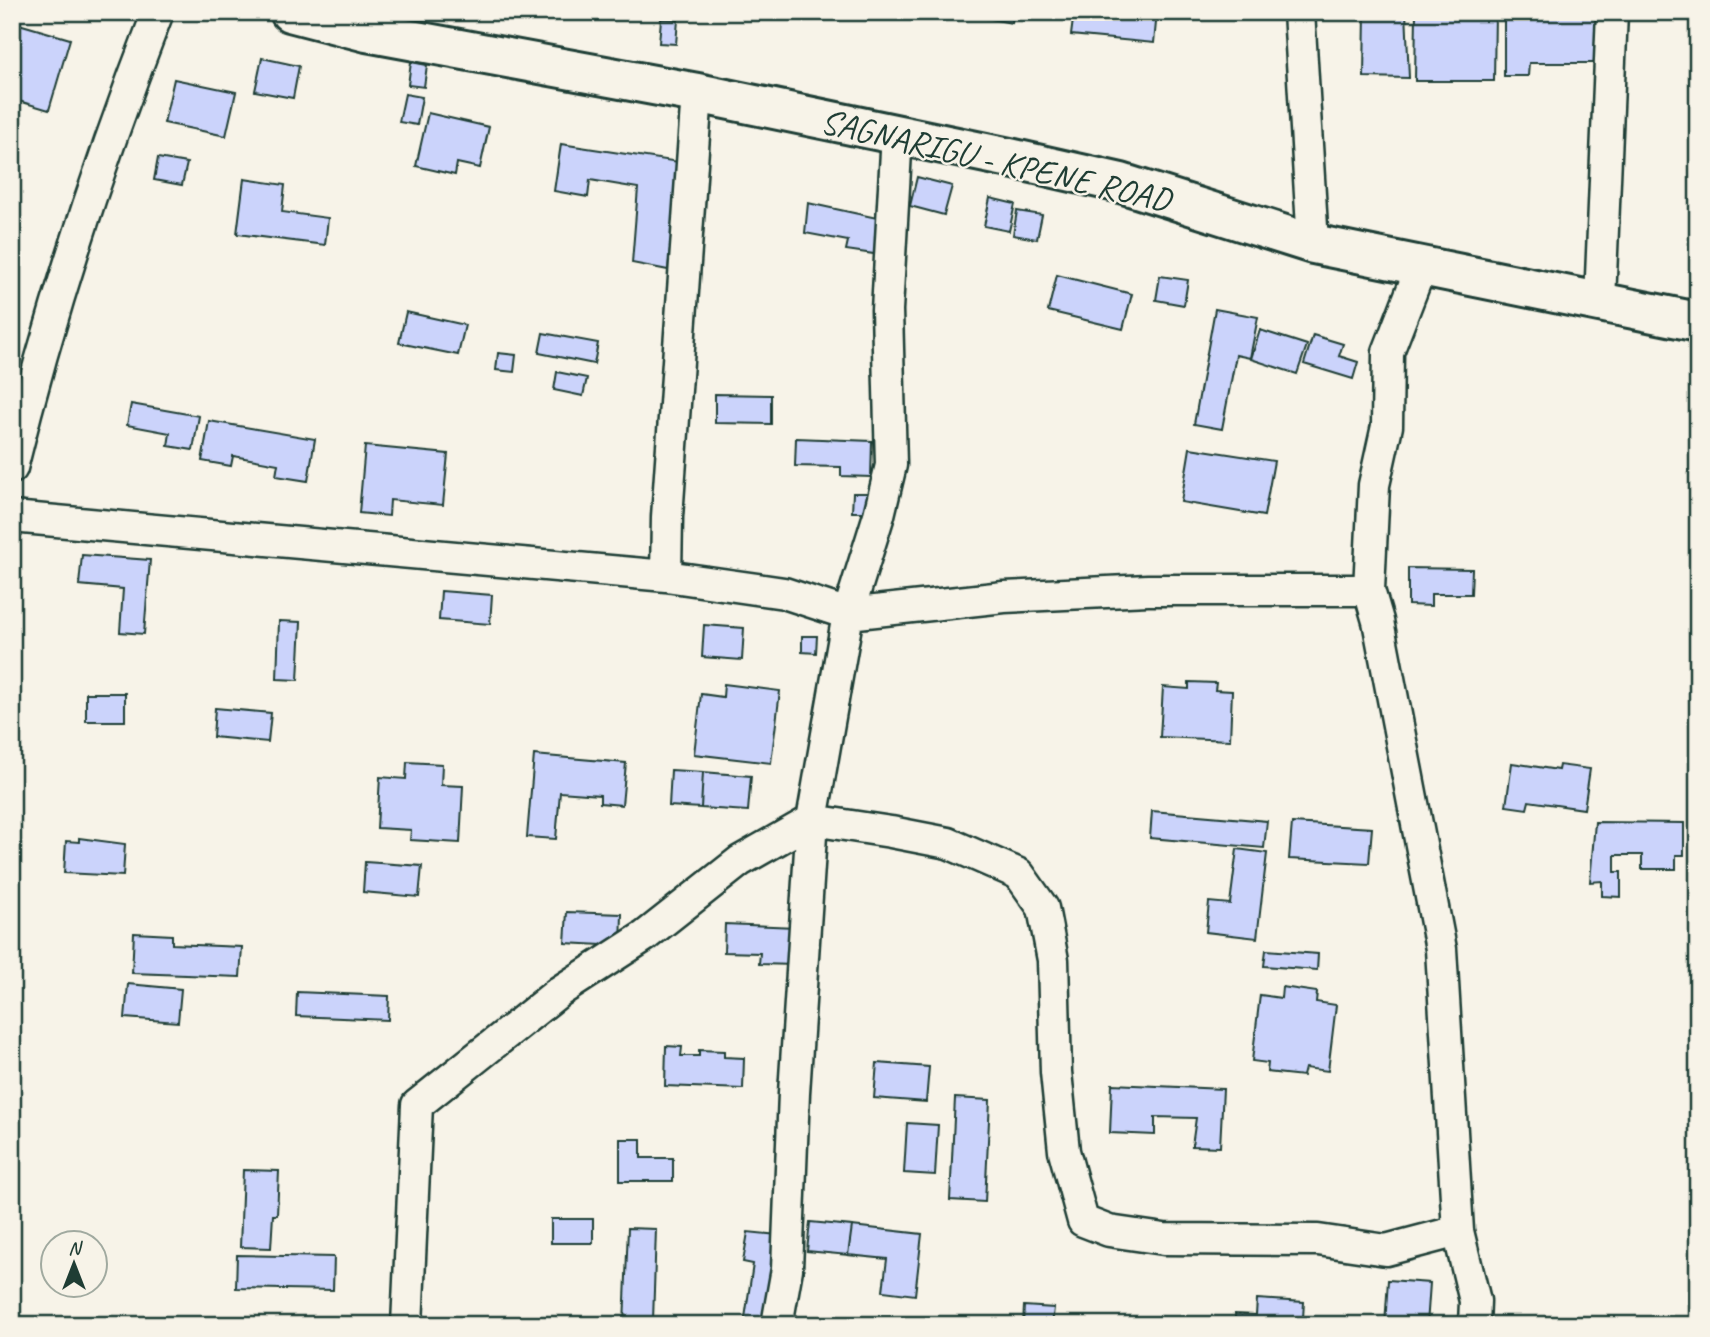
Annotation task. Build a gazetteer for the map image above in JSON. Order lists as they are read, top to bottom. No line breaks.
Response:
{"streets":{"street":["SAGNARIGU - KPENE ROAD"]},"north":"top"}
